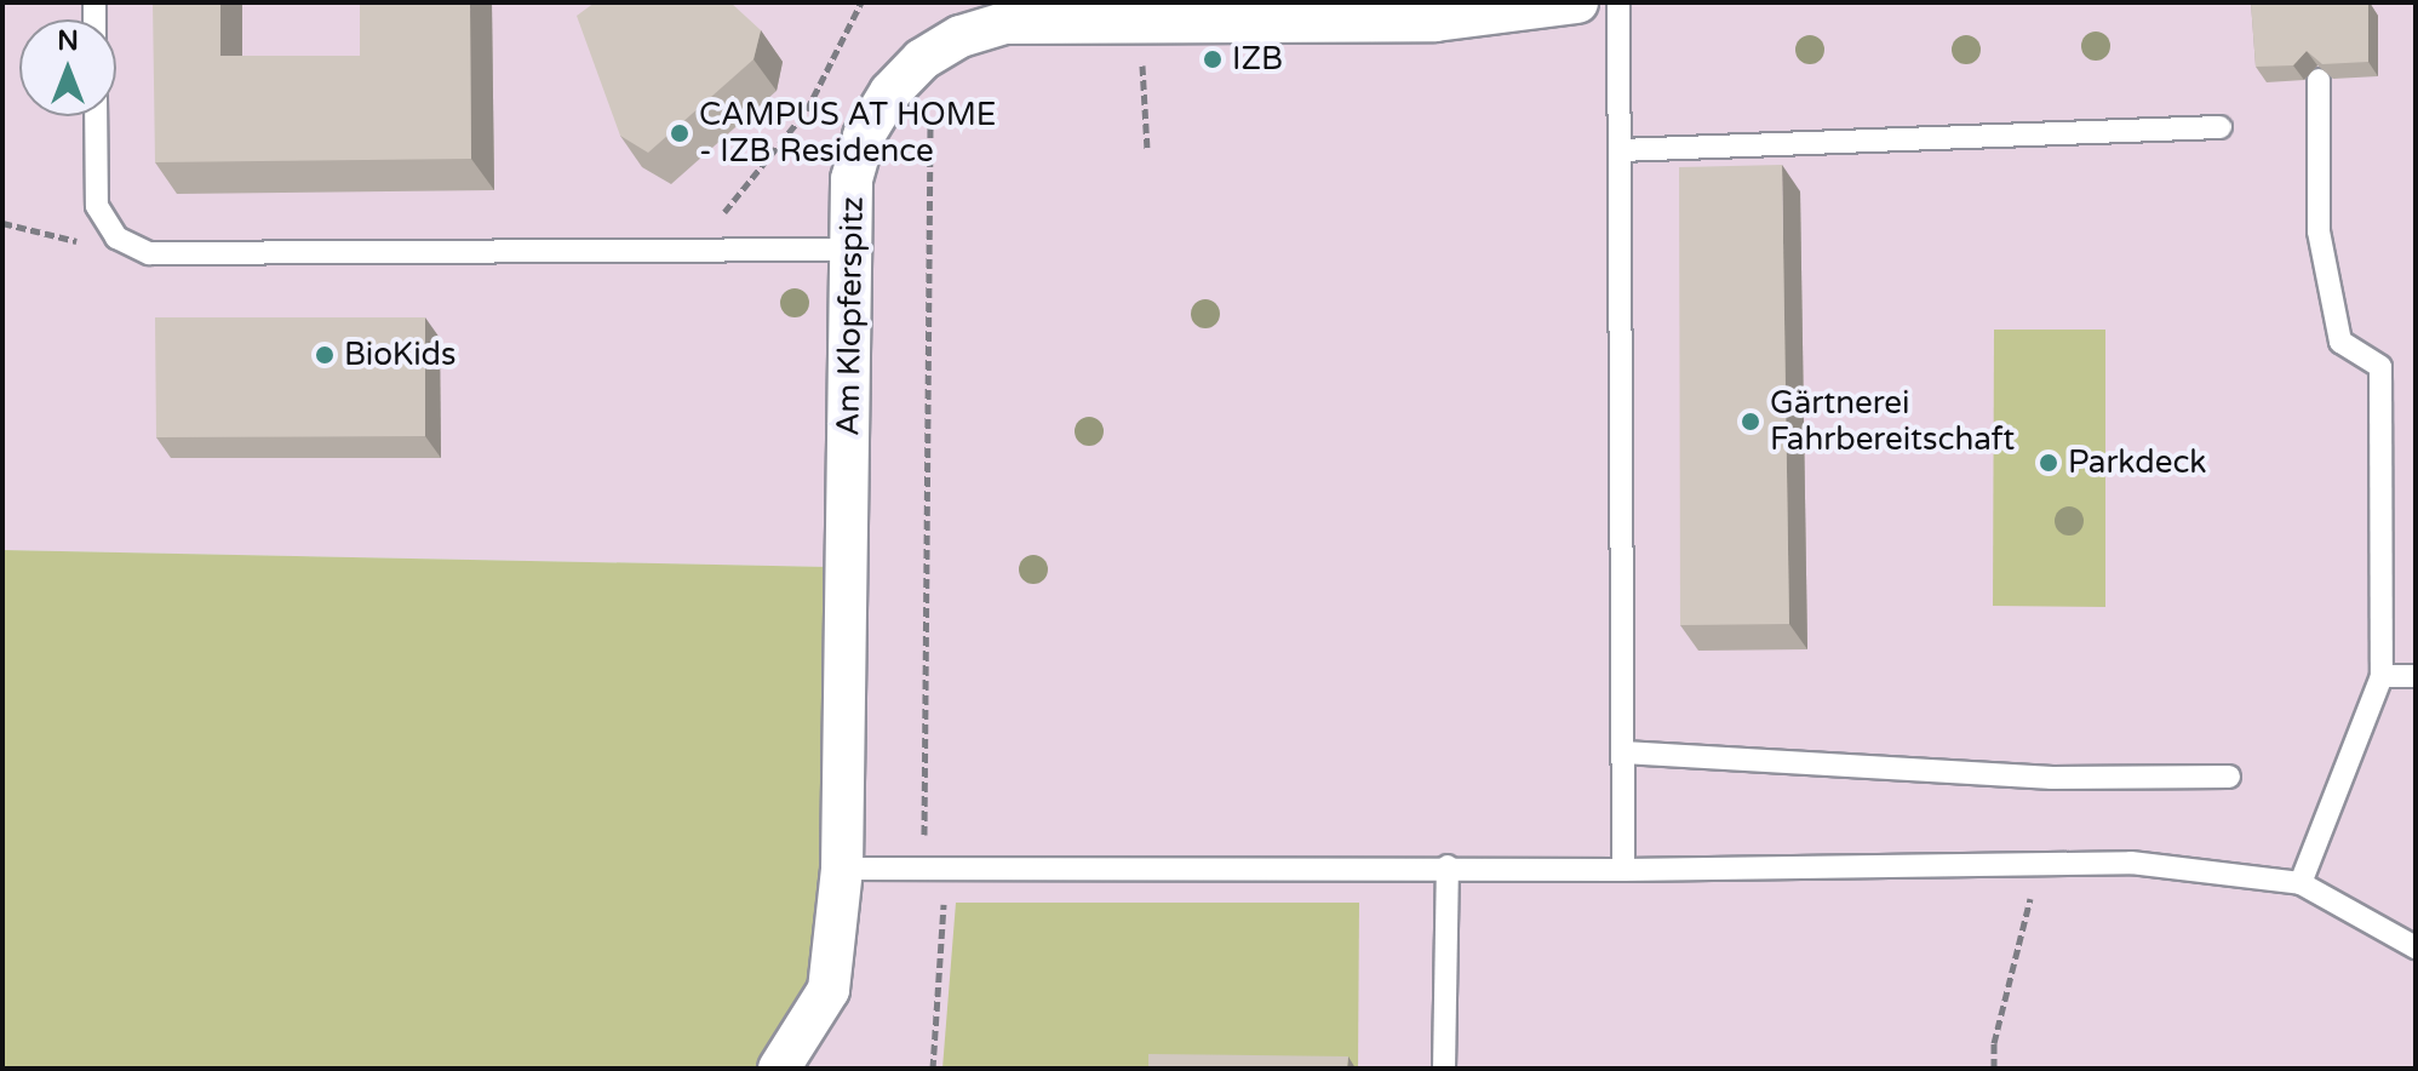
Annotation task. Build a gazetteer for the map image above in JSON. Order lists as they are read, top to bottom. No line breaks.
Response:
{"streets":{"street":["Am Klopferspitz"]},"places":["IZB","CAMPUS AT HOME - IZB Residence","BioKids","Gärtnerei Fahrbereitschaft","Parkdeck"],"north":"top"}
